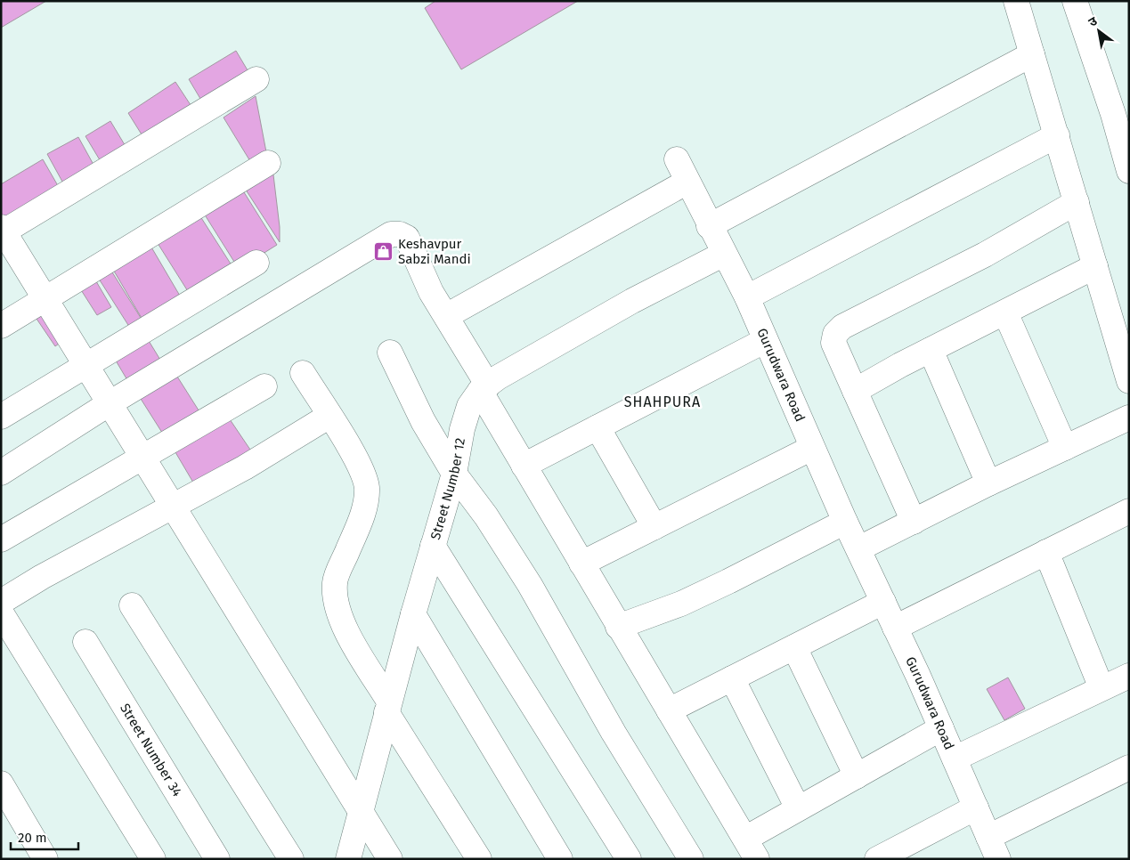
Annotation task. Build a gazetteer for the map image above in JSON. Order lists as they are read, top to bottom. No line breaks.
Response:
{"streets":{"street":["Gurudwara Road","Street Number 12","Street Number 34"]},"crossings":[["Gurudwara Road","Street Number 12"]],"districts":["SHAHPURA"],"places":{"shop":["Keshavpur Sabzi Mandi"]},"scale_bar":"20 m","north":"top left"}
